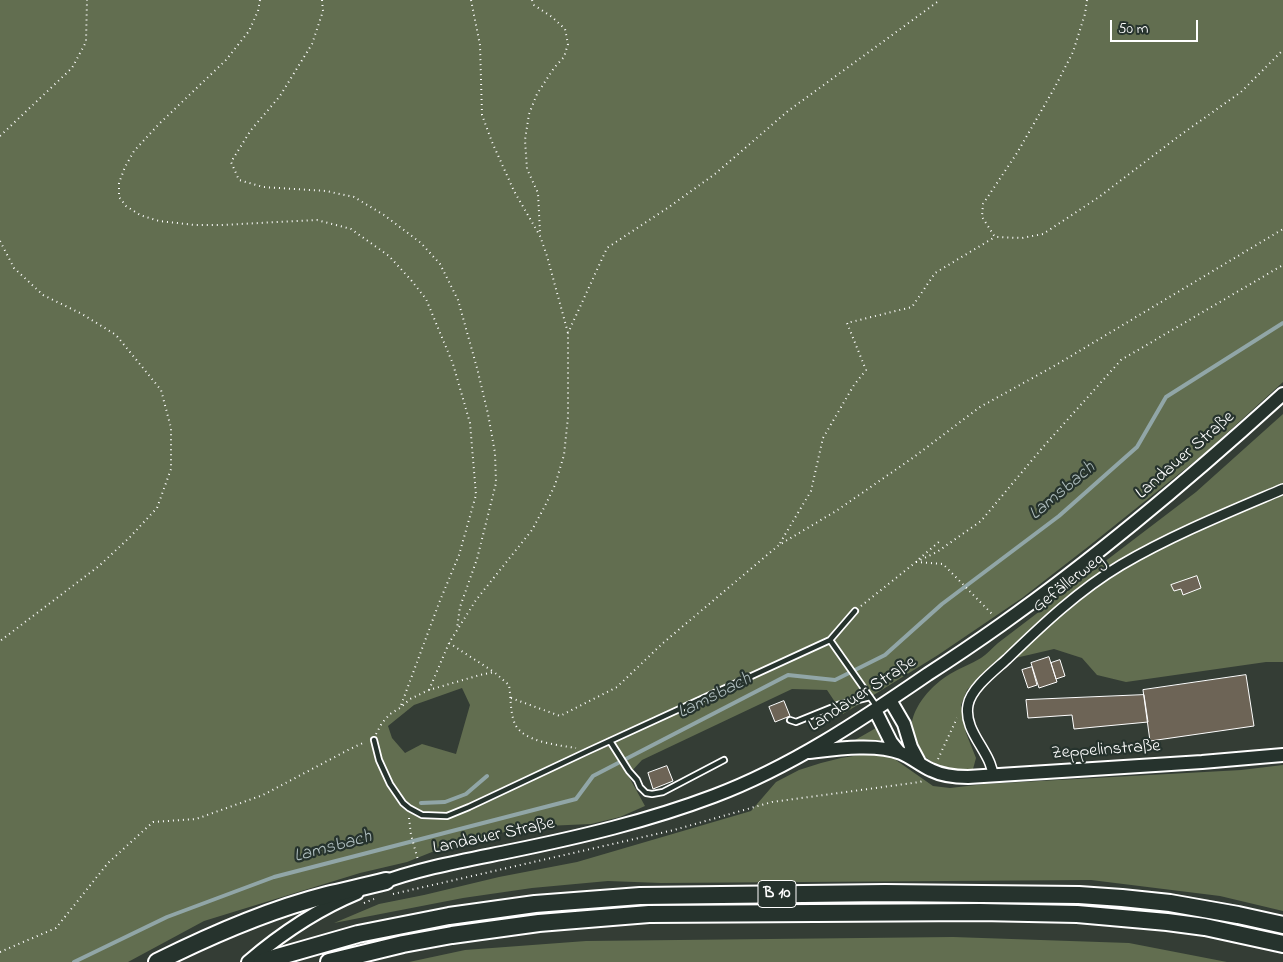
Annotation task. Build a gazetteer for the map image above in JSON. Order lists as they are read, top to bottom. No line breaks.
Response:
{"streets":{"highway":["B 10"],"main road":["Landauer Straße","Zeppelinstraße"],"street":["Gefällerweg"]},"water":["Lamsbach"],"scale_bar":"50 m"}
